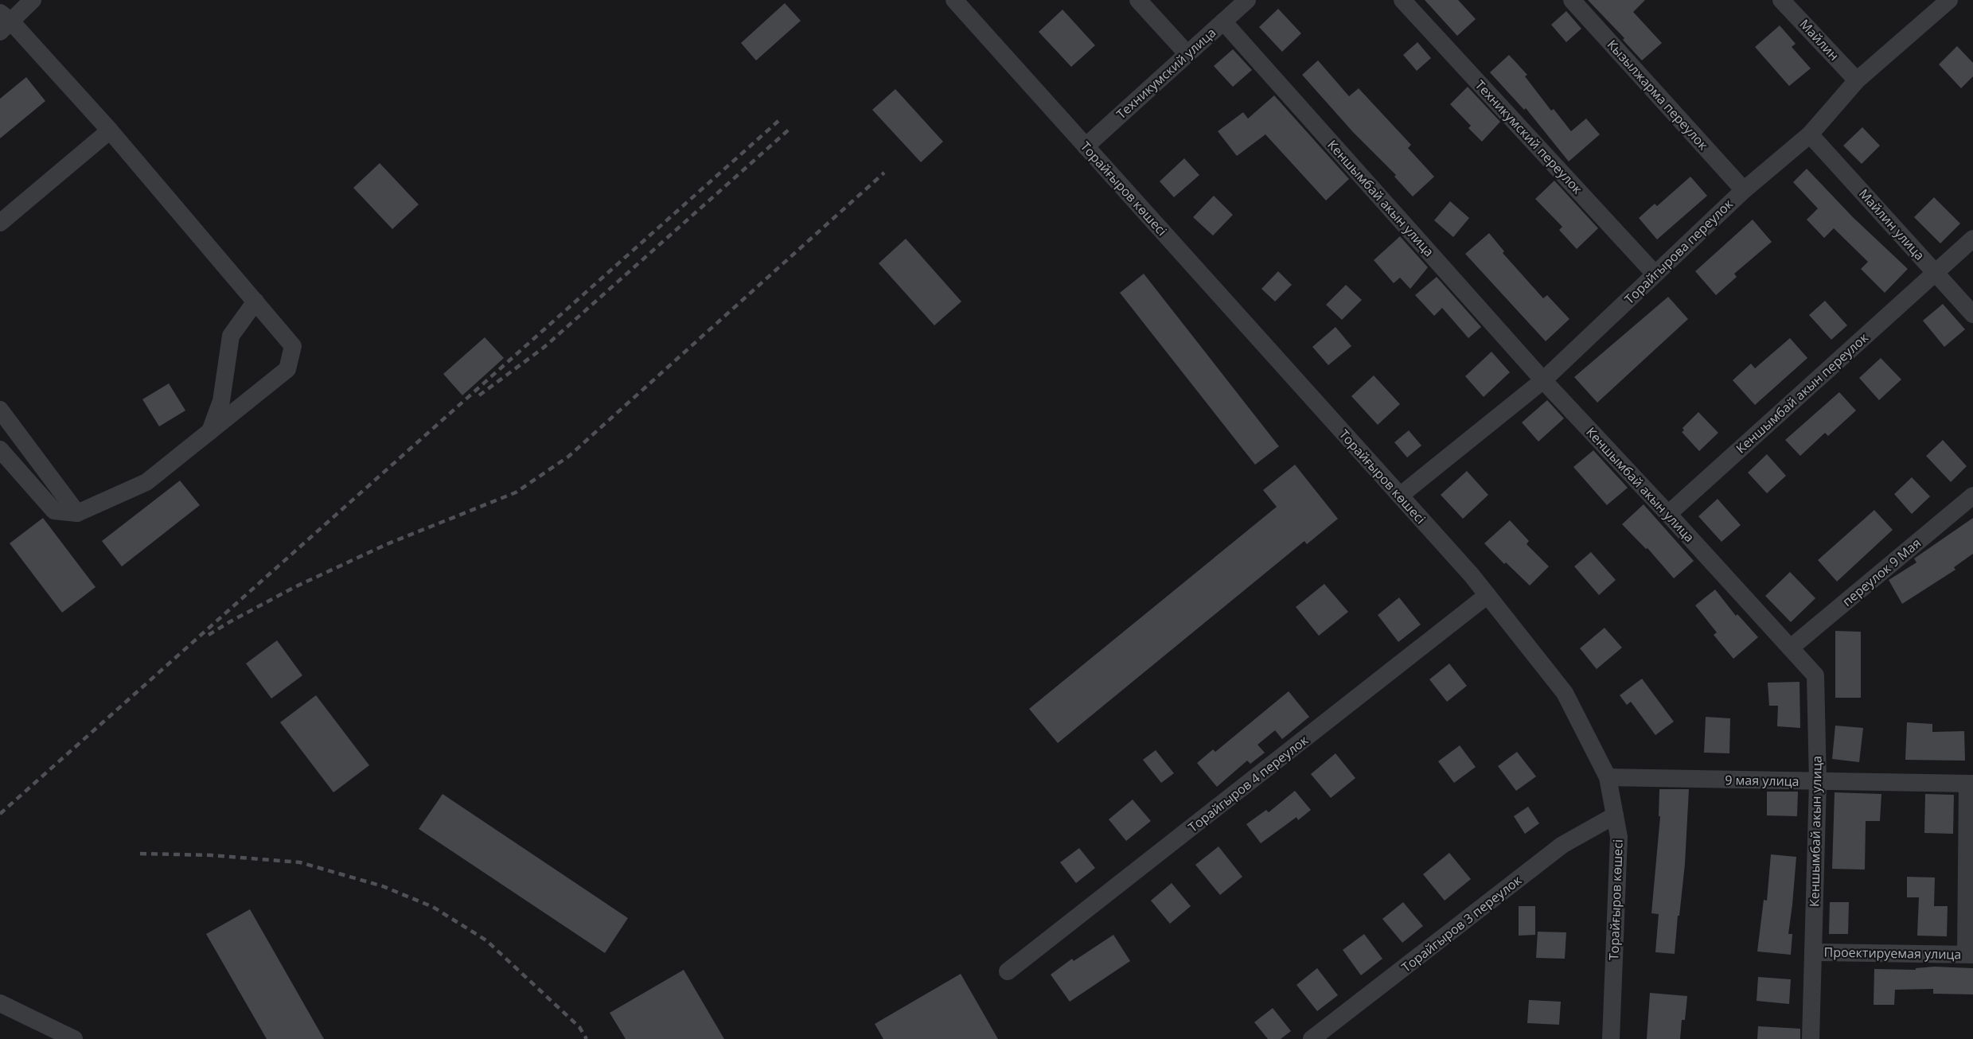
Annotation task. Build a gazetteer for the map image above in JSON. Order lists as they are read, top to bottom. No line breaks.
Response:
{"streets":{"street":["Майлин","Техникумский улица","Кызылжарма переулок","Техникумский переулок","Торайғыров көшесі","Кеншымбай акын улица","Майлин улица","Торайгырова переулок","Кеншымбай акын переулок","переулок 9 Мая","9 мая улица","Торайгыров 4 переулок","Торайгыров 3 переулок","Проектируемая улица"]},"crossings":[["Майлин","Торайгырова переулок"],["Техникумский улица","Торайғыров көшесі"],["Техникумский улица","Кеншымбай акын улица"],["Кызылжарма переулок","Торайгырова переулок"],["Техникумский переулок","Торайгырова переулок"],["Торайғыров көшесі","Торайгырова переулок"],["Торайғыров көшесі","9 мая улица"],["Торайғыров көшесі","Торайгыров 4 переулок"],["Торайғыров көшесі","Торайгыров 3 переулок"],["Кеншымбай акын улица","Торайгырова переулок"],["Кеншымбай акын улица","Кеншымбай акын переулок"],["Кеншымбай акын улица","переулок 9 Мая"],["Кеншымбай акын улица","9 мая улица"],["Кеншымбай акын улица","Проектируемая улица"],["Майлин улица","Торайгырова переулок"],["Майлин улица","Кеншымбай акын переулок"]]}
